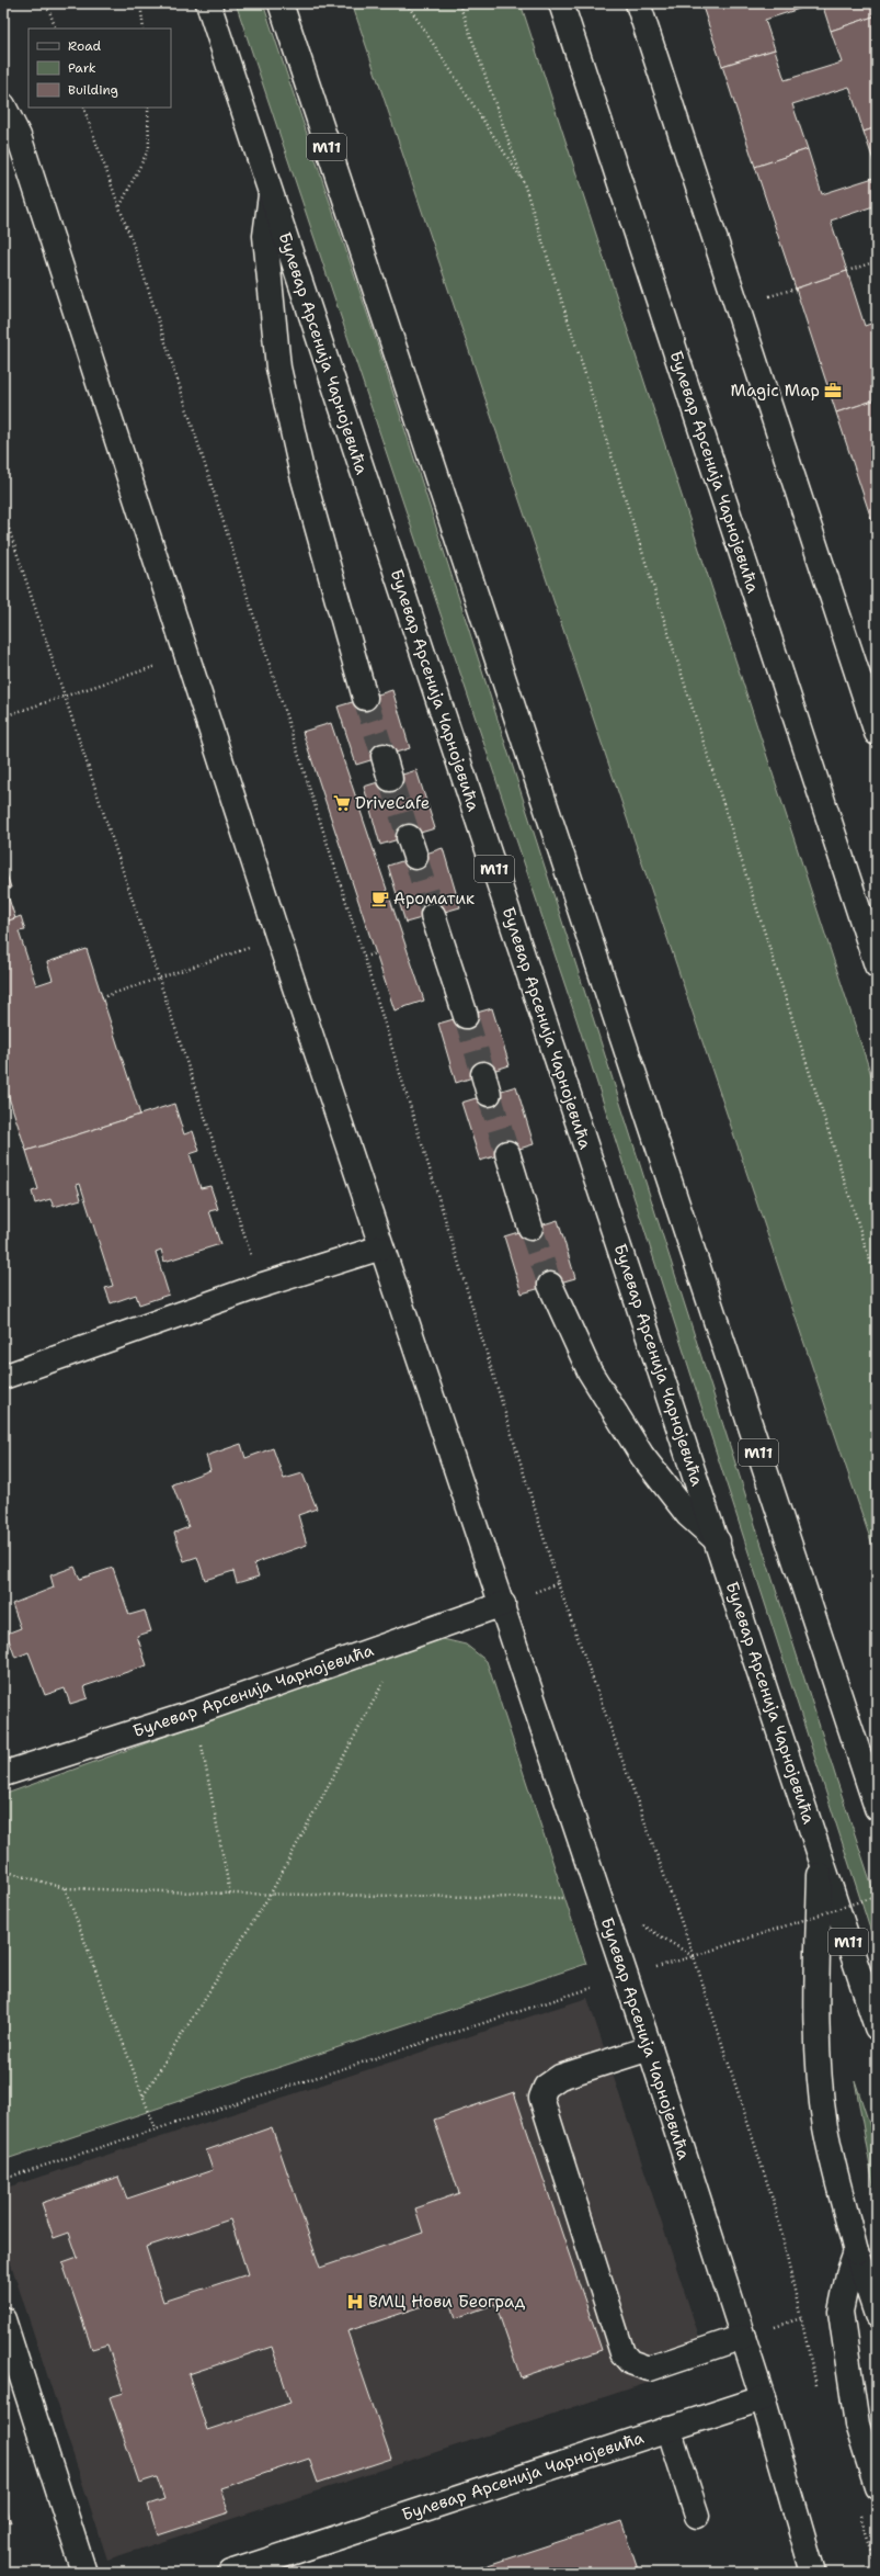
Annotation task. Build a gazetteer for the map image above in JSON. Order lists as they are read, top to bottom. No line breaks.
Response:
{"streets":{"main road":["M11","Булевар Арсенија Чарнојевића"]},"places":{"office":["Magic Map"],"supermarket":["DriveCafe"],"cafe":["Ароматик"],"hospital":["ВМЦ Нови Београд"]},"legend":["Road","Park","Building"]}
